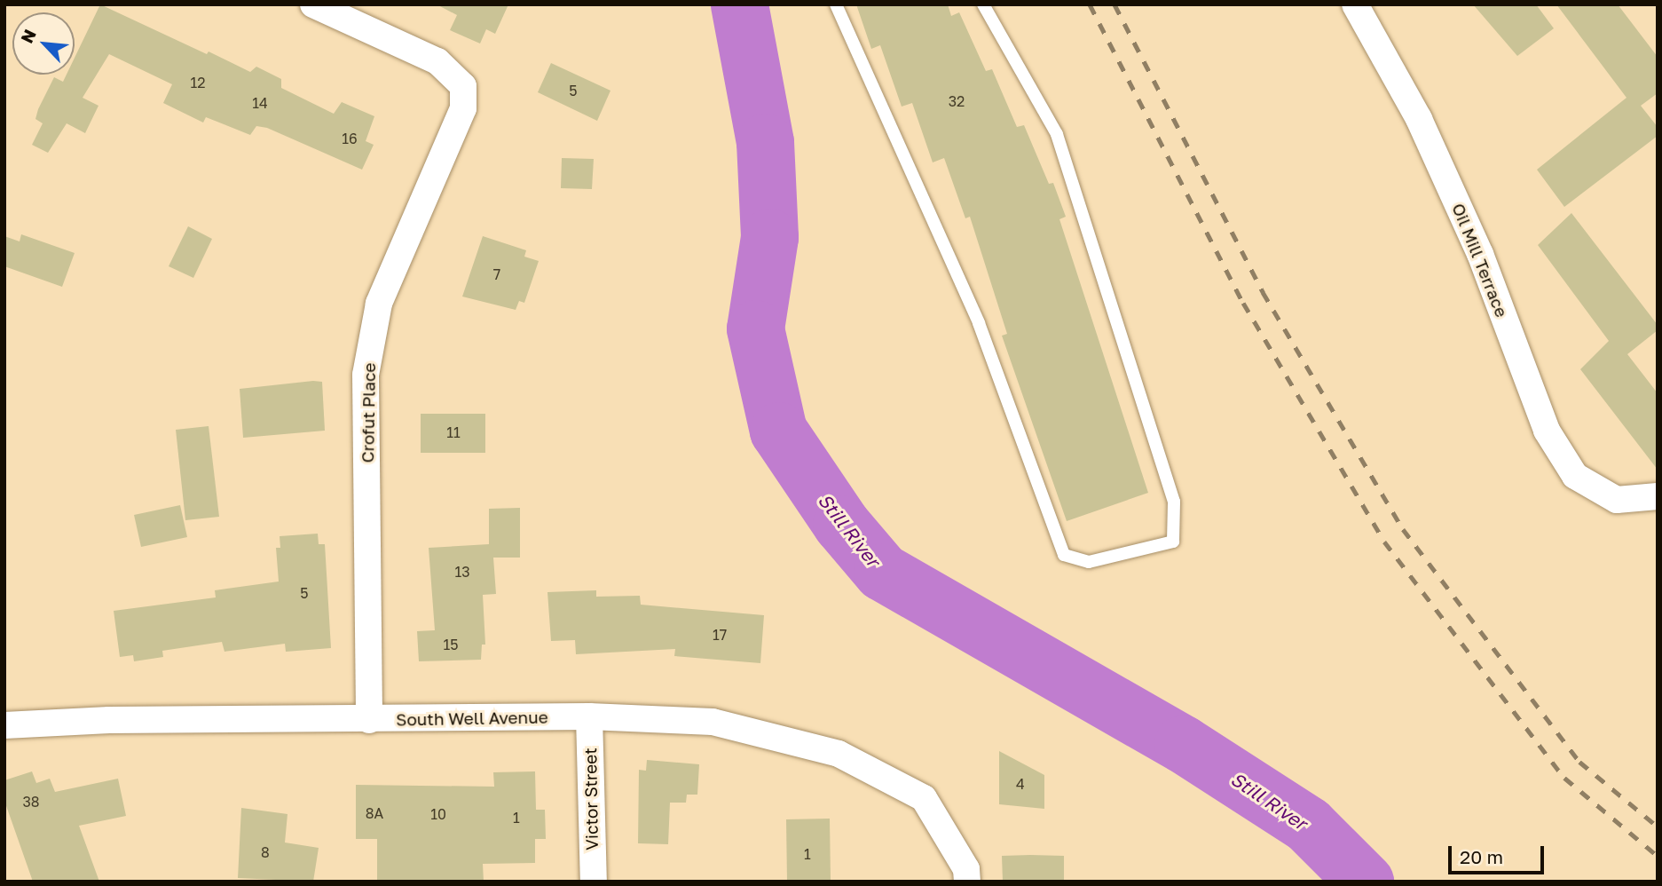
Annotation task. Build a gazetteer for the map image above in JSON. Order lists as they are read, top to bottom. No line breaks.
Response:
{"streets":{"street":["Oil Mill Terrace","Crofut Place","South Well Avenue","Victor Street"]},"crossings":[["Crofut Place","South Well Avenue"],["South Well Avenue","Victor Street"]],"water":["Still River"],"house_numbers":["12","5","32","14","16","7","11","13","5","17","15","4","38","8A","10","1","8","1"],"scale_bar":"20 m","north":"top left"}
